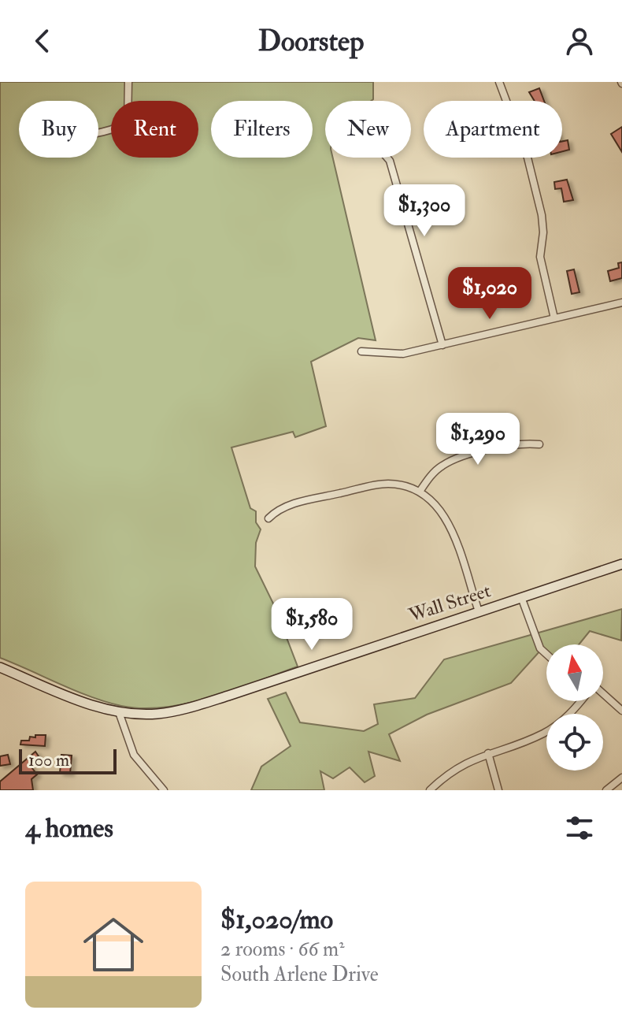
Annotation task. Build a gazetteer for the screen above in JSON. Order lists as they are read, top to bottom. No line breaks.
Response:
{"streets":{"street":["Wall Street"]},"scale_bar":"100 m","north":"top","page":{"header":"Doorstep","chip":["Buy","Rent","Filters","New","Apartment"],"price":["$1,300","$1,020","$1,290","$1,580"],"scale":"100 m","heading":"4 homes","list":[{"name":"$1,020/mo","note":"2 rooms · 66 m² · South Arlene Drive"}]}}
